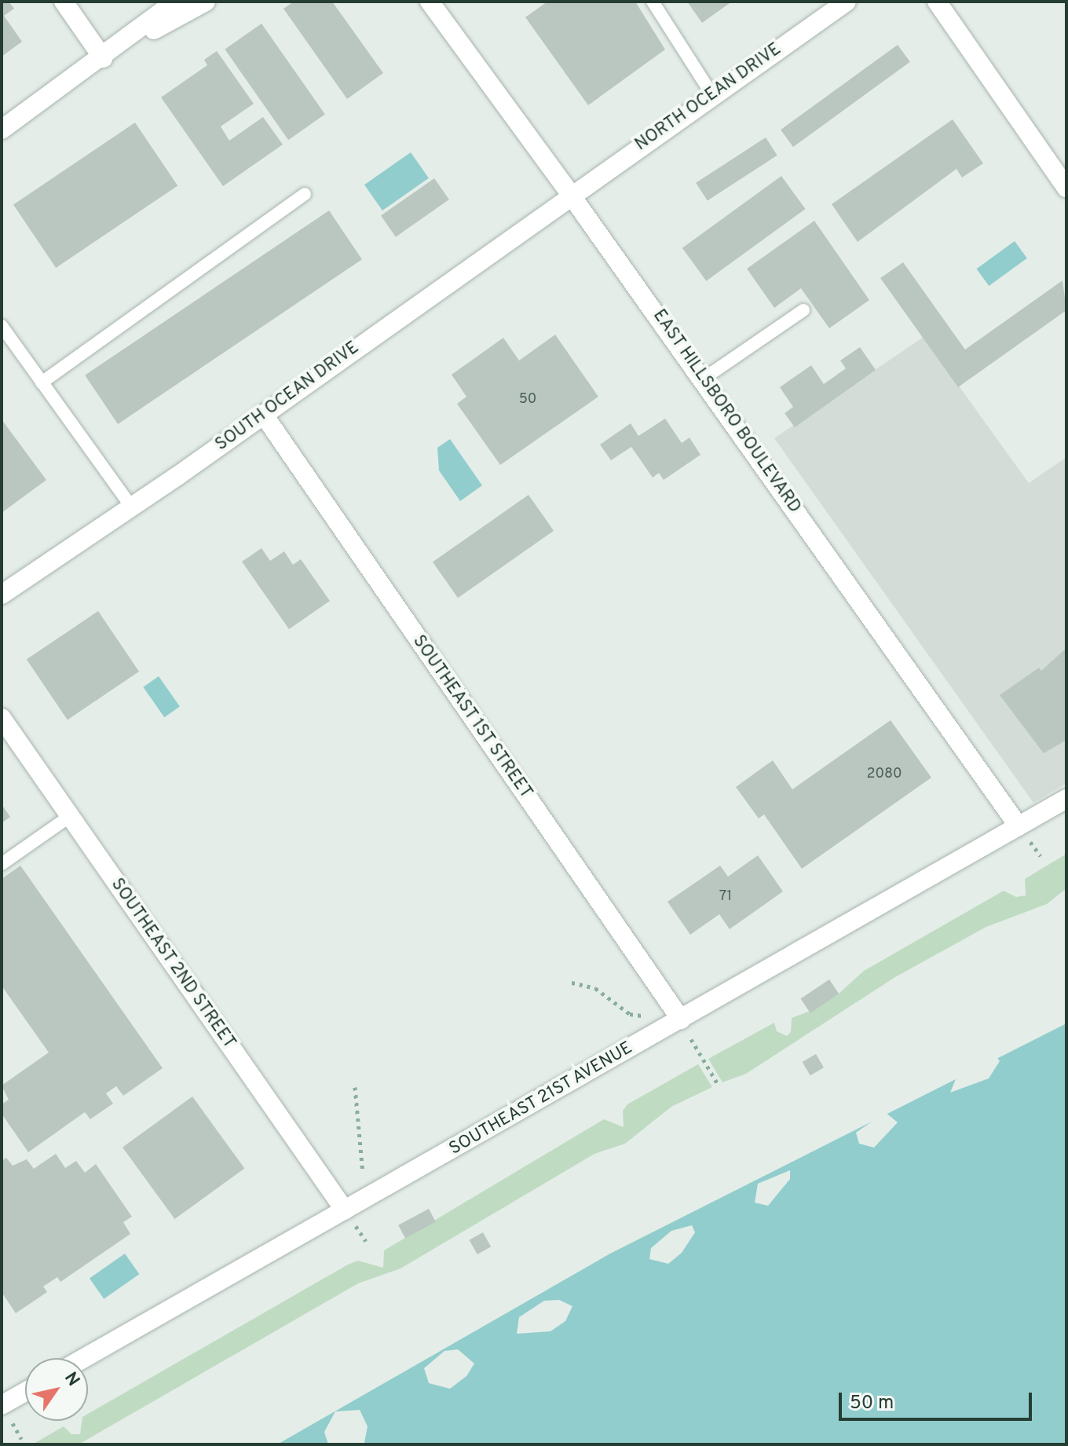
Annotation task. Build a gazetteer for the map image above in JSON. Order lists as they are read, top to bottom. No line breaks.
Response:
{"streets":{"street":["NORTH OCEAN DRIVE","SOUTH OCEAN DRIVE","EAST HILLSBORO BOULEVARD","SOUTHEAST 1ST STREET","SOUTHEAST 2ND STREET","SOUTHEAST 21ST AVENUE"]},"crossings":[["NORTH OCEAN DRIVE","SOUTH OCEAN DRIVE"],["NORTH OCEAN DRIVE","EAST HILLSBORO BOULEVARD"],["SOUTH OCEAN DRIVE","EAST HILLSBORO BOULEVARD"],["SOUTH OCEAN DRIVE","SOUTHEAST 1ST STREET"],["EAST HILLSBORO BOULEVARD","SOUTHEAST 21ST AVENUE"],["SOUTHEAST 1ST STREET","SOUTHEAST 21ST AVENUE"],["SOUTHEAST 2ND STREET","SOUTHEAST 21ST AVENUE"]],"house_numbers":["50","2080","71"],"scale_bar":"50 m","north":"top right"}
